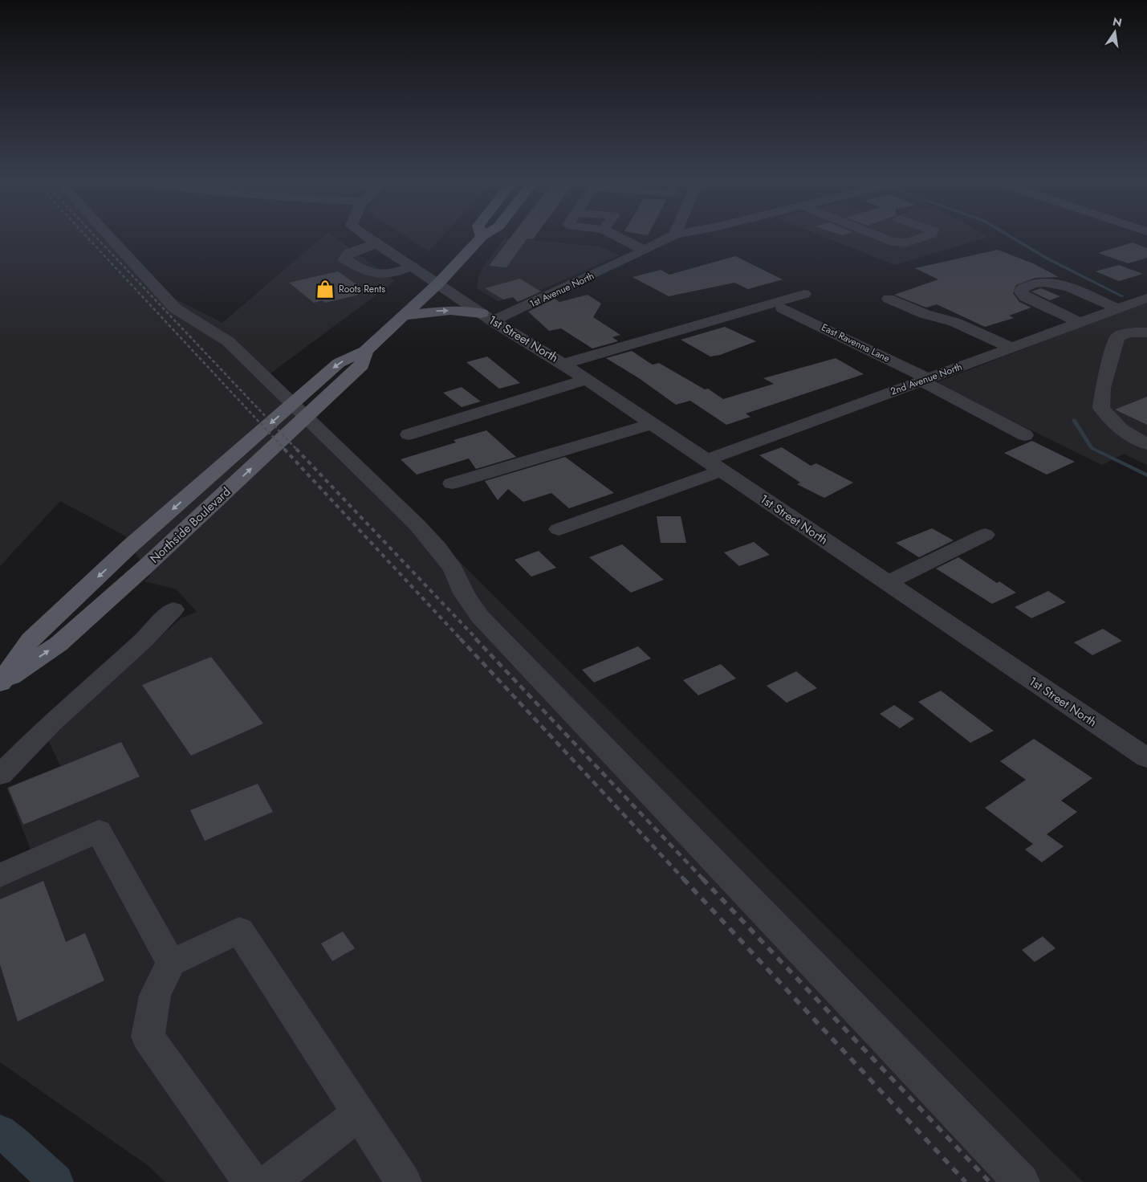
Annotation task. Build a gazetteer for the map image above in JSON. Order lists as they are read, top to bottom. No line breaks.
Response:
{"streets":{"main road":["Northside Boulevard"],"street":["1st Avenue North","1st Street North","East Ravenna Lane","2nd Avenue North"]},"crossings":[["1st Avenue North","1st Street North"],["1st Street North","2nd Avenue North"],["1st Street North","Northside Boulevard"],["East Ravenna Lane","2nd Avenue North"]],"places":{"shop":["Roots Rents"]},"north":"top"}
